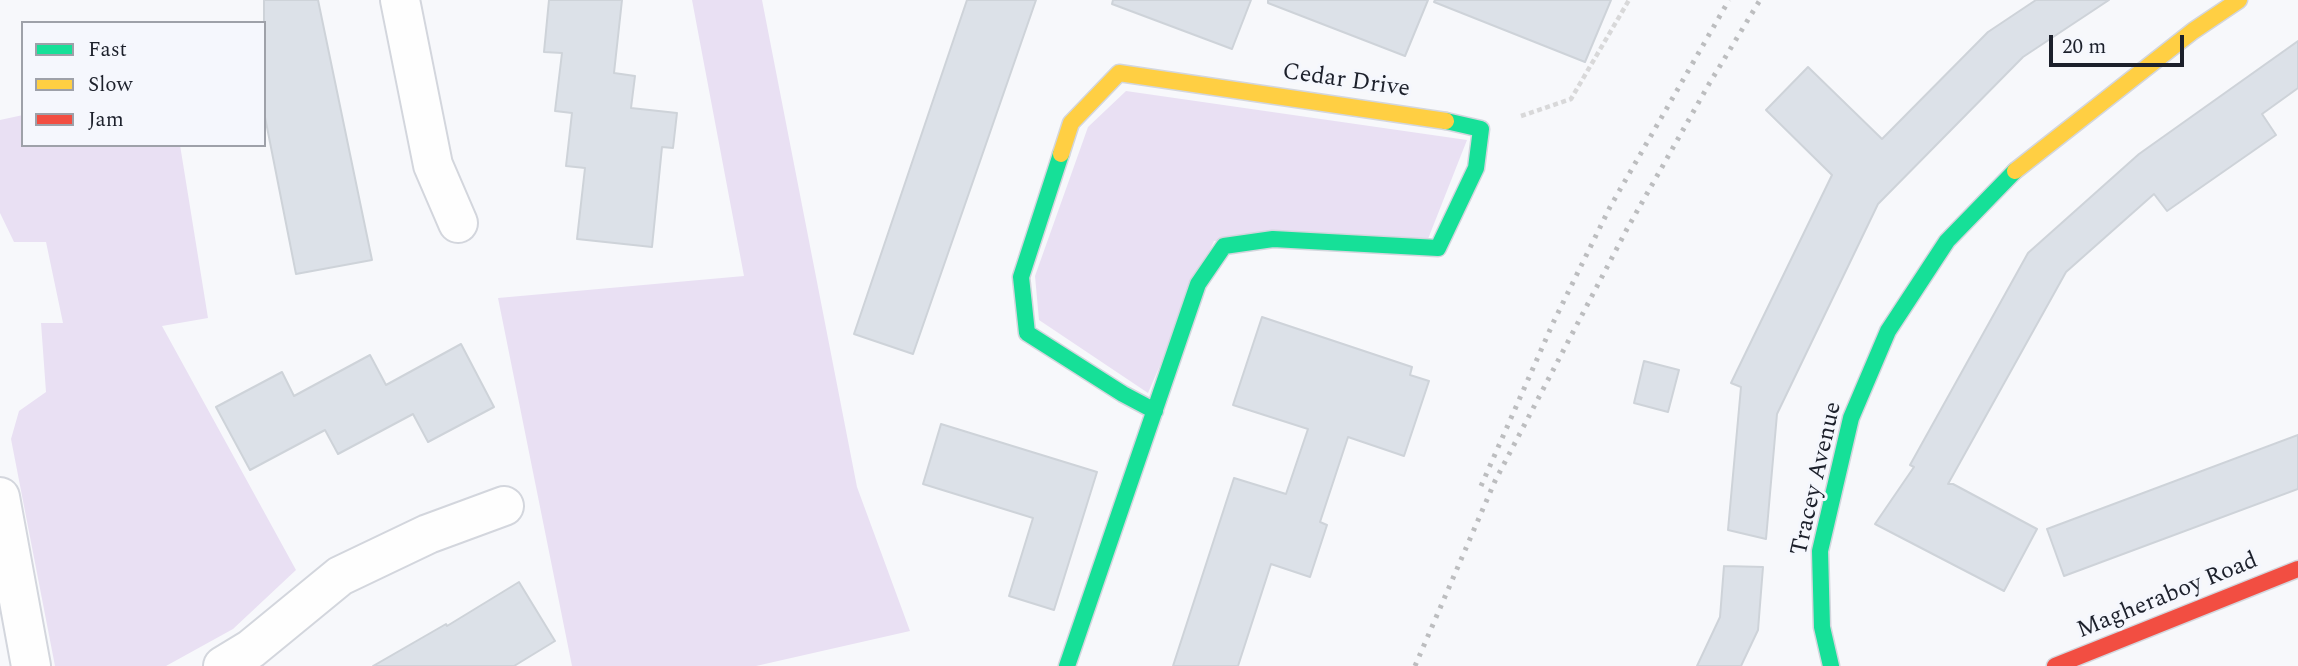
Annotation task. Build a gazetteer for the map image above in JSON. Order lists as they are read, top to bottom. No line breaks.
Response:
{"streets":{"street":["Cedar Drive","Tracey Avenue","Magheraboy Road"]},"legend":["Fast","Slow","Jam"],"scale_bar":"20 m"}
